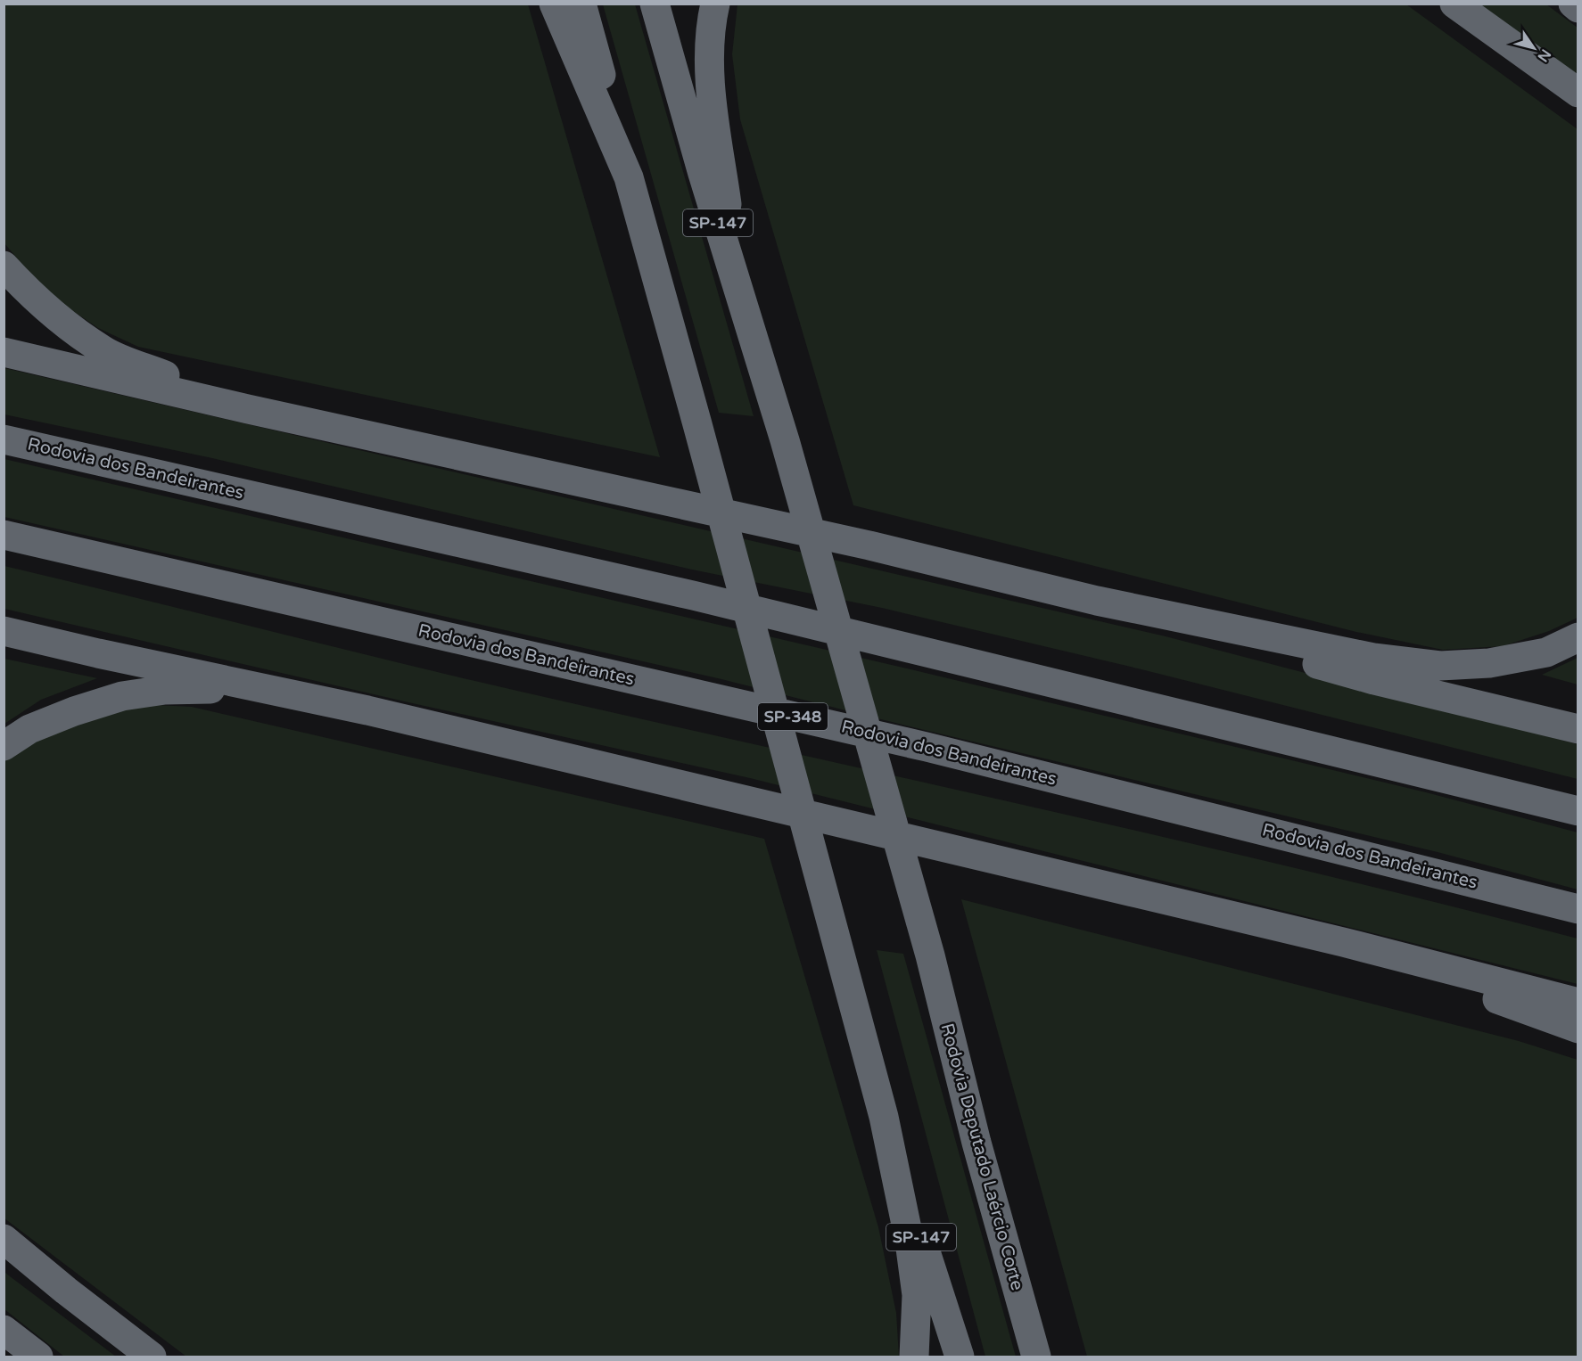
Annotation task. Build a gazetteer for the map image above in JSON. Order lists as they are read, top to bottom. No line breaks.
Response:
{"streets":{"highway":["SP-147","Rodovia dos Bandeirantes","SP-348","Rodovia Deputado Laércio Corte"]},"crossings":[["SP-147","Rodovia Deputado Laércio Corte"]],"north":"bottom right"}
